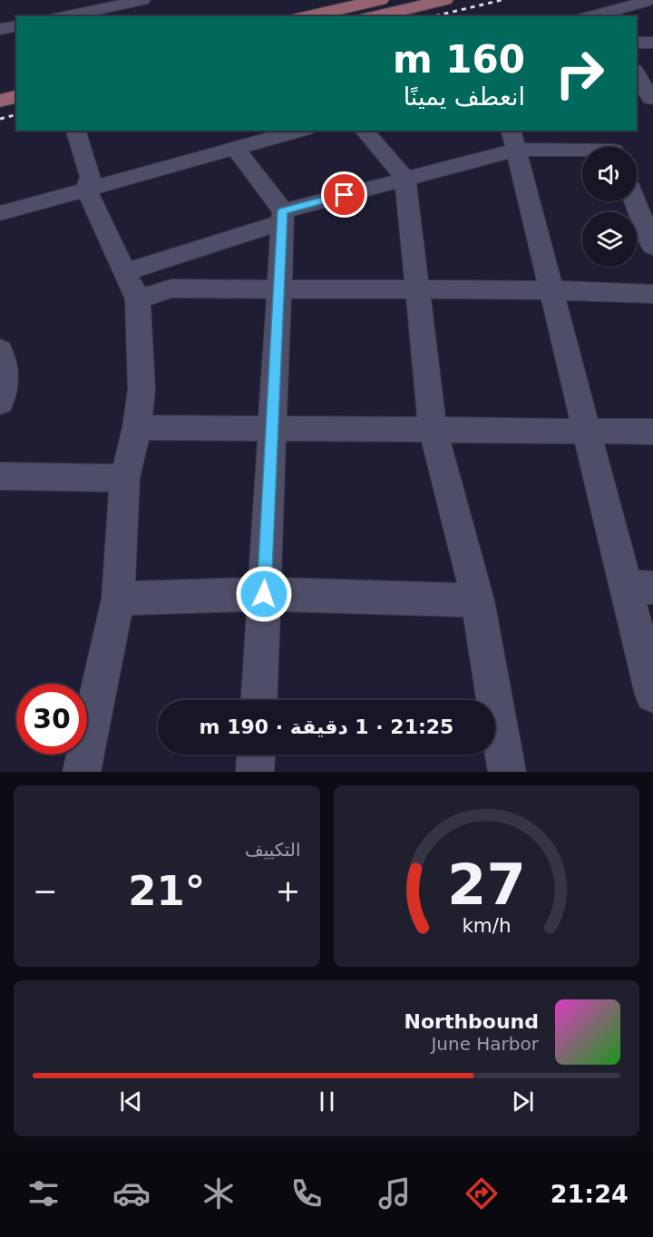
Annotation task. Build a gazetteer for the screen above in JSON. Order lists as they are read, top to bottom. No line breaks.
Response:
{"page":{"turn":["160 m","انعطف يمينًا"],"limit":"30","trip":"21:25 · 1 دقيقة · 190 m","tile":"التكييف","heat":["−","21°","+"],"song":["Northbound","June Harbor"],"tabs":"21:24","gauge":["27","km/h"]}}
